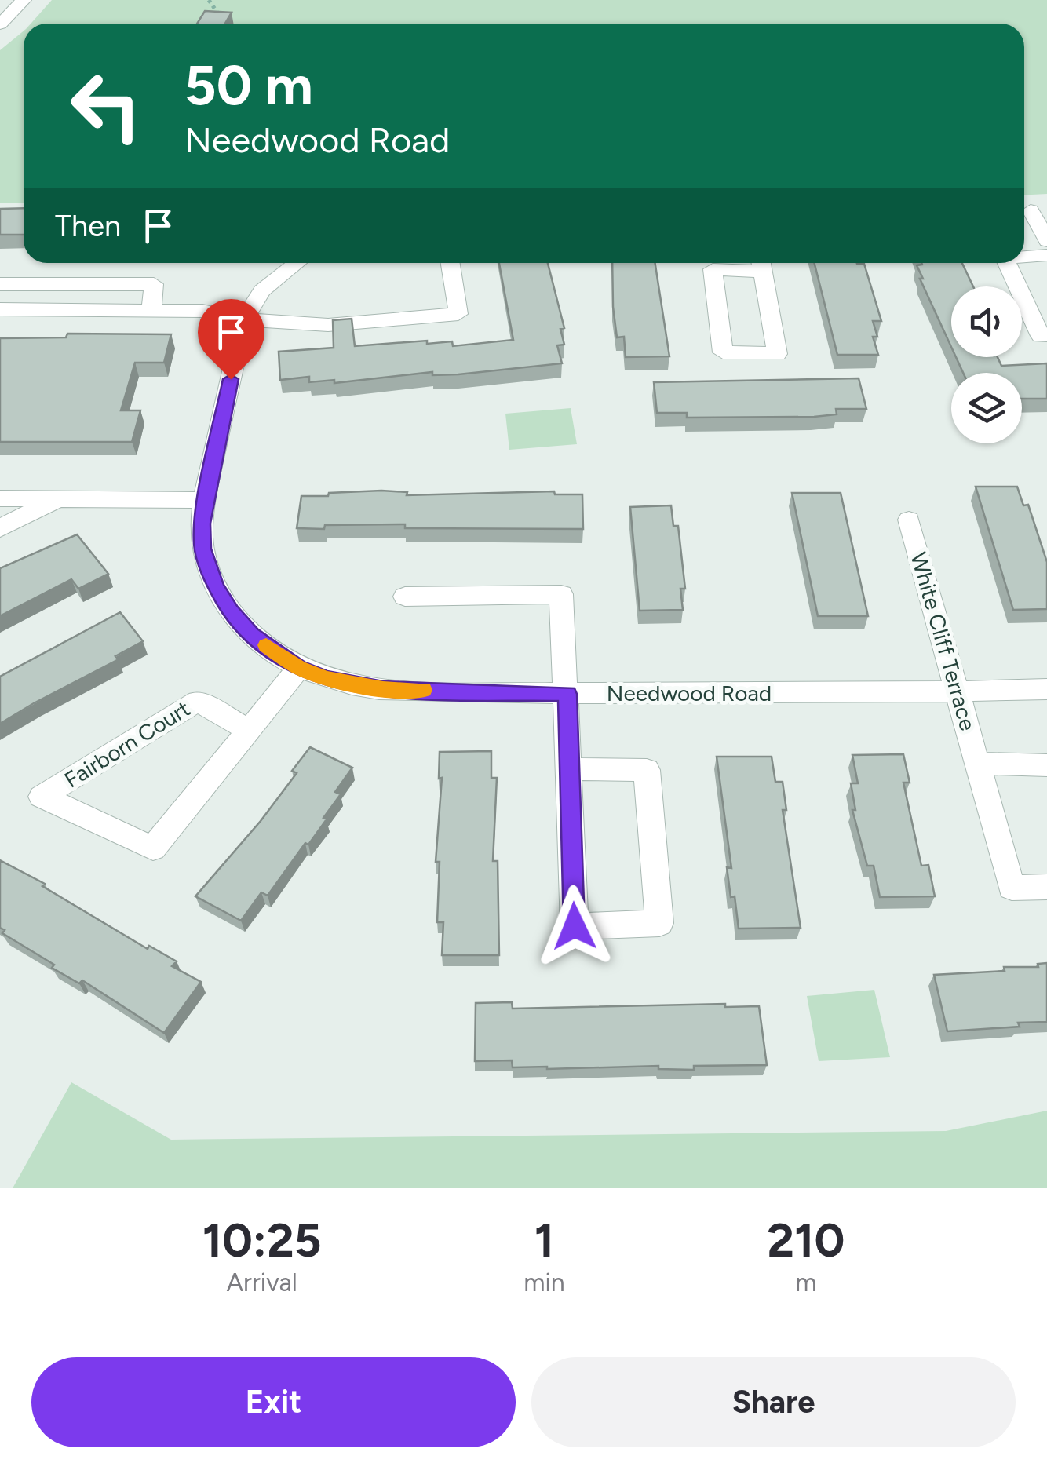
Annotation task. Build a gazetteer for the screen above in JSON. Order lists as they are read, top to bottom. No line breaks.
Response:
{"streets":{"street":["White Cliff Terrace","Needwood Road","Fairborn Court"]},"crossings":[["White Cliff Terrace","Needwood Road"],["Needwood Road","Fairborn Court"]],"page":{"turn":["50 m","Needwood Road"],"then":"Then","eta":["10:25","Arrival","1","min","210","m"],"buttons":["Exit","Share"]}}
